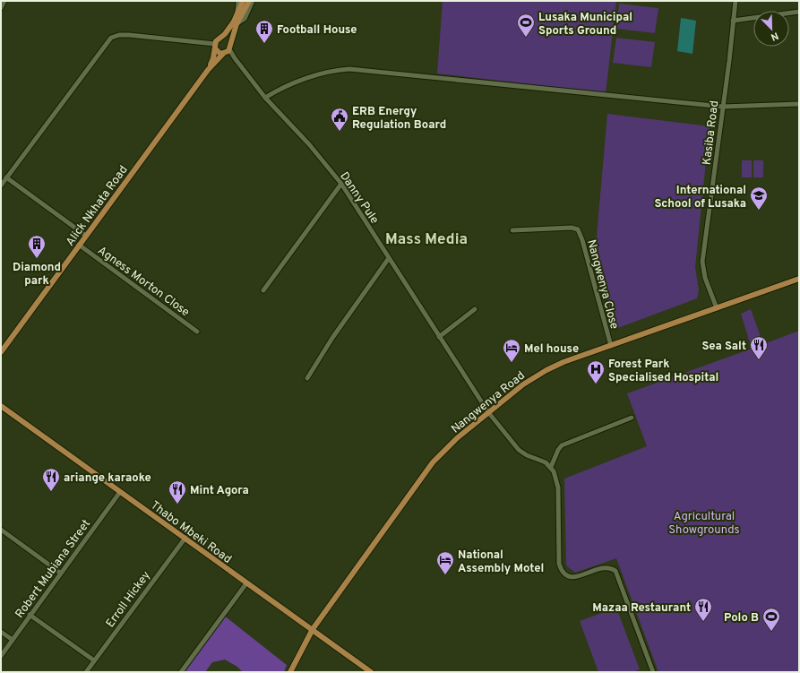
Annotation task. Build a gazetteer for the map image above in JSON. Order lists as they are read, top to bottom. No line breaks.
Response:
{"streets":{"main road":["Alick Nkhata Road","Nangwenya Road","Thabo Mbeki Road"],"street":["Kasiba Road","Danny Pule","Agness Morton Close","Nangwenya Close","Robert Mubiana Street","Erroll Hickey"]},"crossings":[["Kasiba Road","Nangwenya Road"],["Danny Pule","Alick Nkhata Road"],["Danny Pule","Nangwenya Road"],["Alick Nkhata Road","Agness Morton Close"],["Nangwenya Close","Nangwenya Road"],["Nangwenya Road","Thabo Mbeki Road"],["Thabo Mbeki Road","Robert Mubiana Street"],["Thabo Mbeki Road","Erroll Hickey"]],"districts":["Mass Media"],"parks":["Agricultural Showgrounds"],"places":{"sports":["Lusaka Municipal Sports Ground","Polo B"],"building":["Football House","Diamond park"],"public building":["ERB Energy Regulation Board"],"school or university":["International School of Lusaka"],"restaurant":["Sea Salt","ariange karaoke","Mint Agora","Mazaa Restaurant"],"hotel":["Mel house","National Assembly Motel"],"hospital":["Forest Park Specialised Hospital"]},"north":"bottom right"}
